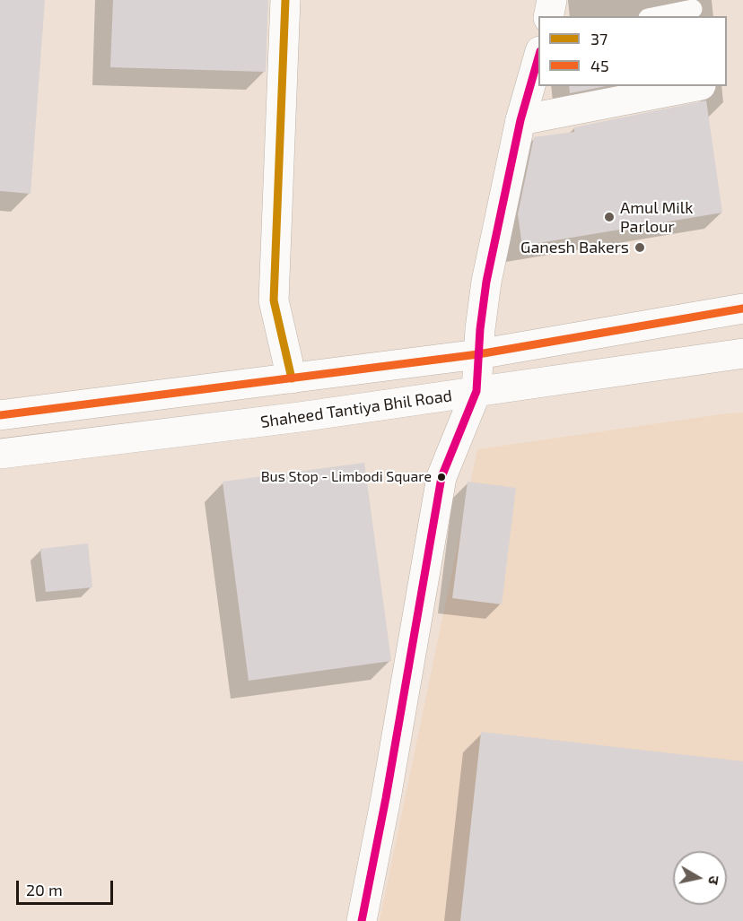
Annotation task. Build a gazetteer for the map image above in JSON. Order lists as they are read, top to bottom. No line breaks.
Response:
{"streets":{"main road":["Shaheed Tantiya Bhil Road"]},"places":["Amul Milk Parlour","Ganesh Bakers","Bus Stop - Limbodi Square"],"lines":["transit line 37","transit line 45"],"legend":["37","45"],"scale_bar":"20 m","north":"right"}
